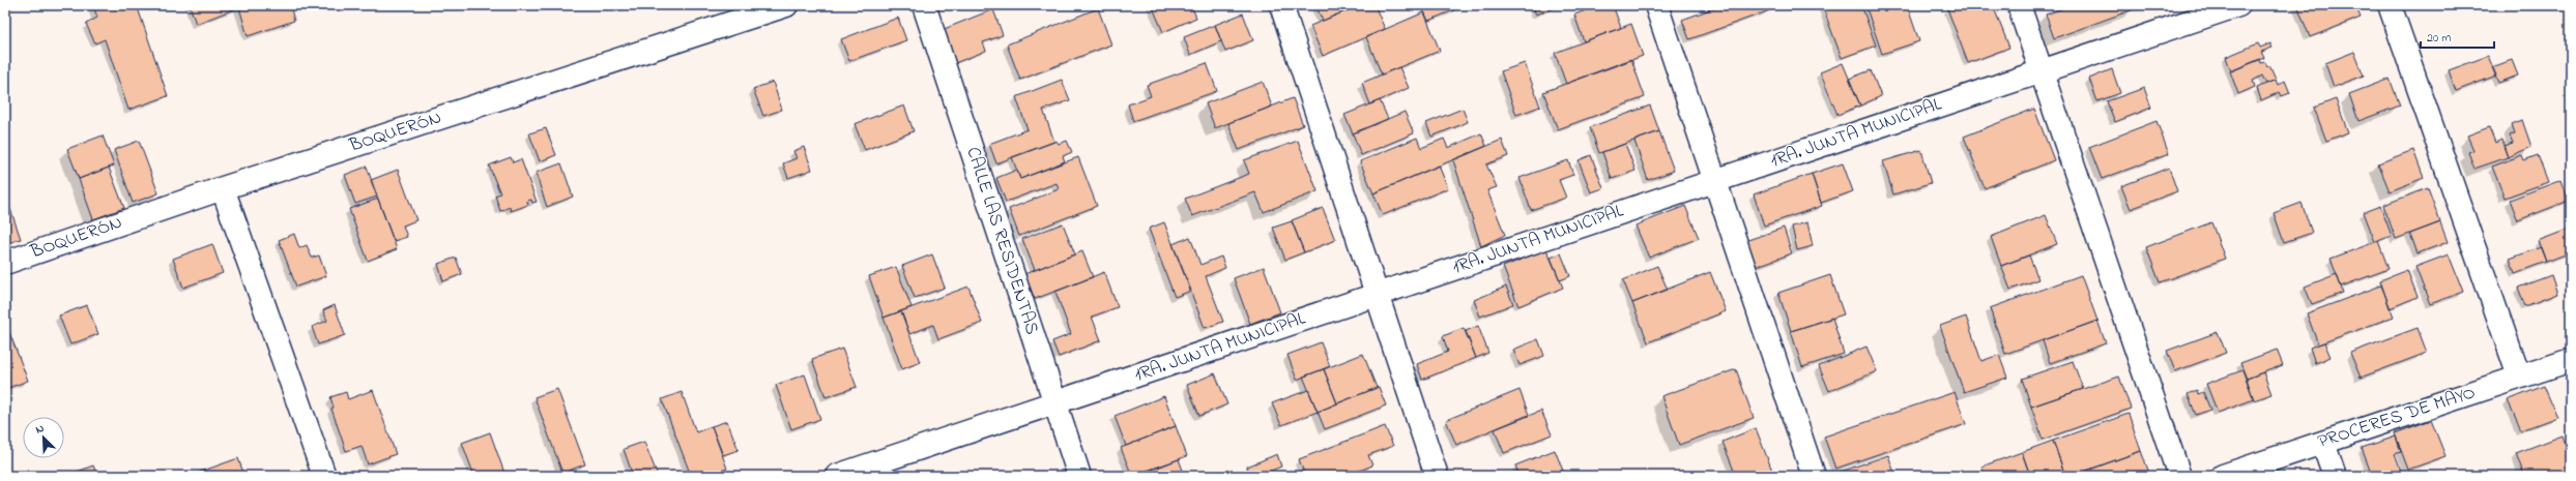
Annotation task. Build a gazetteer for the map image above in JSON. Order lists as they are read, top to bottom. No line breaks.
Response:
{"streets":{"street":["BOQUERÓN","1RA. JUNTA MUNICIPAL","CALLE LAS RESIDENTAS","PROCERES DE MAYO"]},"crossings":[["1RA. JUNTA MUNICIPAL","CALLE LAS RESIDENTAS"]],"scale_bar":"20 m","north":"top left"}
